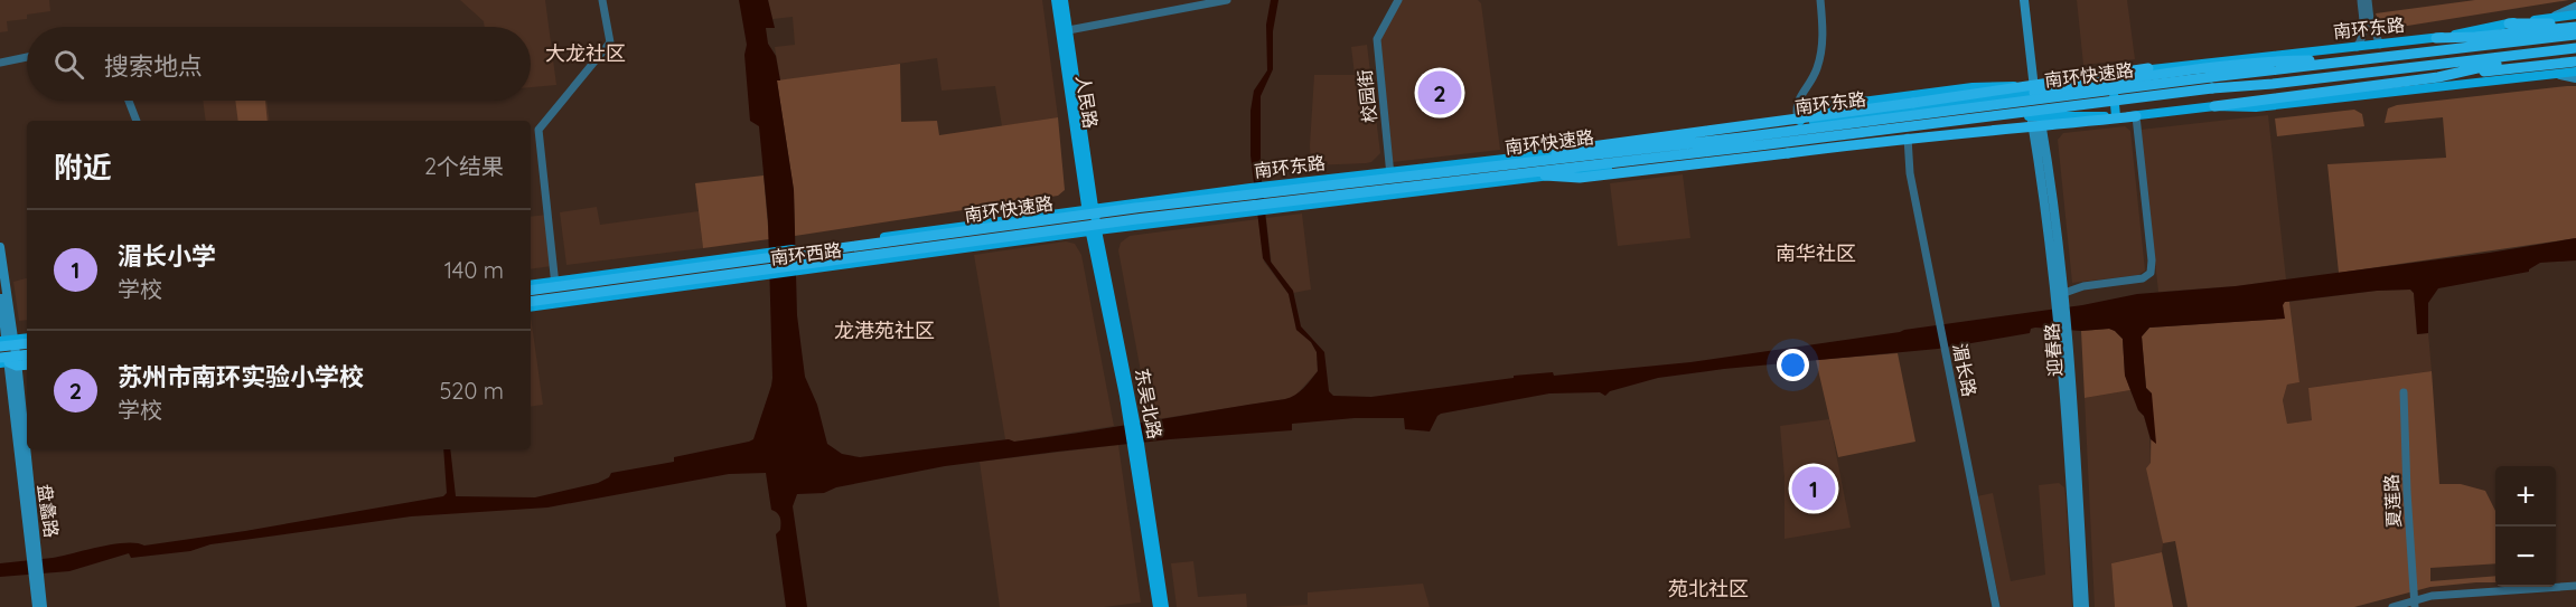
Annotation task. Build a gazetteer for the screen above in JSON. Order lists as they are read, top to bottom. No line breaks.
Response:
{"streets":{"highway":["南环快速路"],"main road":["南环东路","人民路","南环西路","迎春路","东吴北路","盘蠡路"],"street":["校园街","湄长路","夏莲路"]},"crossings":[["南环东路","校园街"],["南环东路","人民路"],["南环东路","南环西路"],["南环东路","迎春路"],["南环东路","东吴北路"],["人民路","南环西路"],["人民路","东吴北路"],["南环西路","东吴北路"]],"districts":["大龙社区","南华社区","龙港苑社区","苑北社区"],"page":{"search":"搜索地点","pins":["2","1"],"heading":["附近","2个结果"],"list":[{"mark":"1","name":"湄长小学","note":"学校","value":"140 m"},{"mark":"2","name":"苏州市南环实验小学校","note":"学校","value":"520 m"}],"map_buttons":["+","−"]}}
